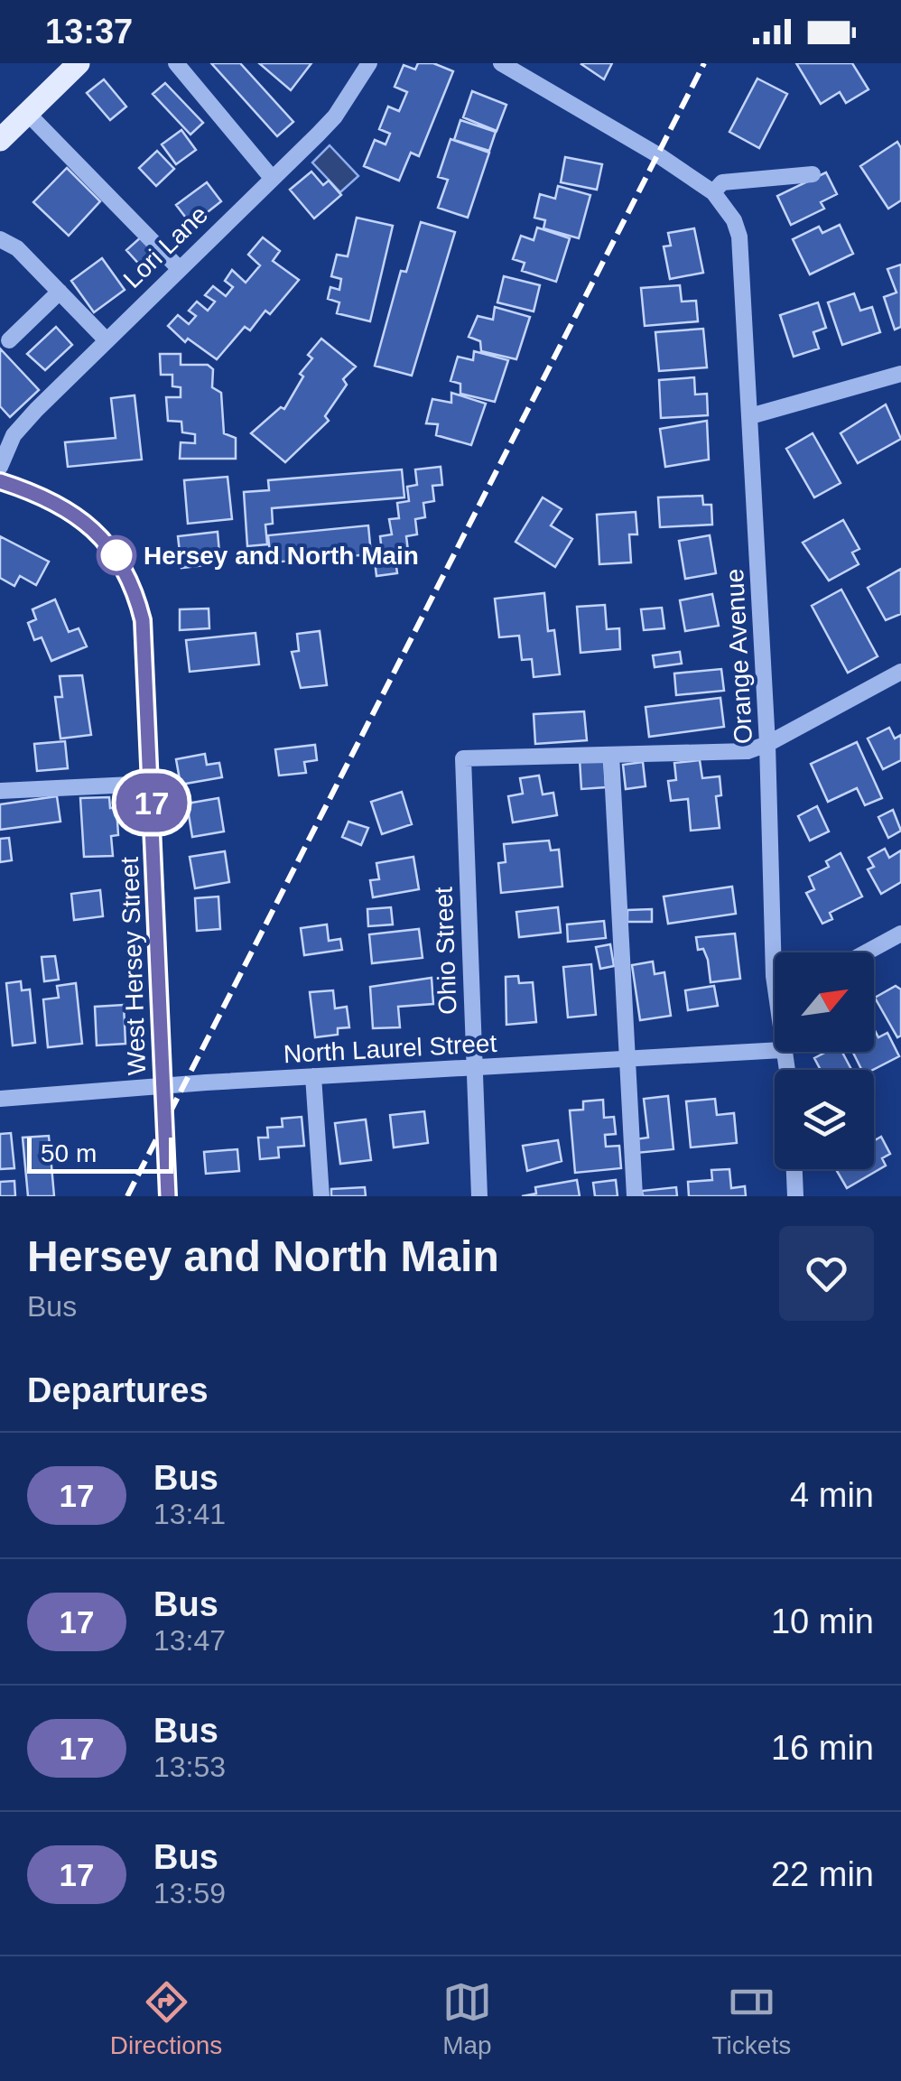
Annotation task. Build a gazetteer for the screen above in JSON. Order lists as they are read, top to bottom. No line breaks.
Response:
{"streets":{"street":["Lori Lane","Orange Avenue","Ohio Street","West Hersey Street","North Laurel Street"]},"crossings":[["Ohio Street","North Laurel Street"],["West Hersey Street","North Laurel Street"]],"places":["Hersey and North Main"],"lines":["bus line 17"],"scale_bar":"50 m","north":"top right","page":{"status":"13:37","on_map":"17","scale":"50 m","heading":[["Hersey and North Main","Bus"],"Departures"],"list":[{"mark":"17","name":"Bus","note":"13:41","value":"4 min"},{"mark":"17","name":"Bus","note":"13:47","value":"10 min"},{"mark":"17","name":"Bus","note":"13:53","value":"16 min"},{"mark":"17","name":"Bus","note":"13:59","value":"22 min"}],"tabs":["Directions","Map","Tickets"]}}
